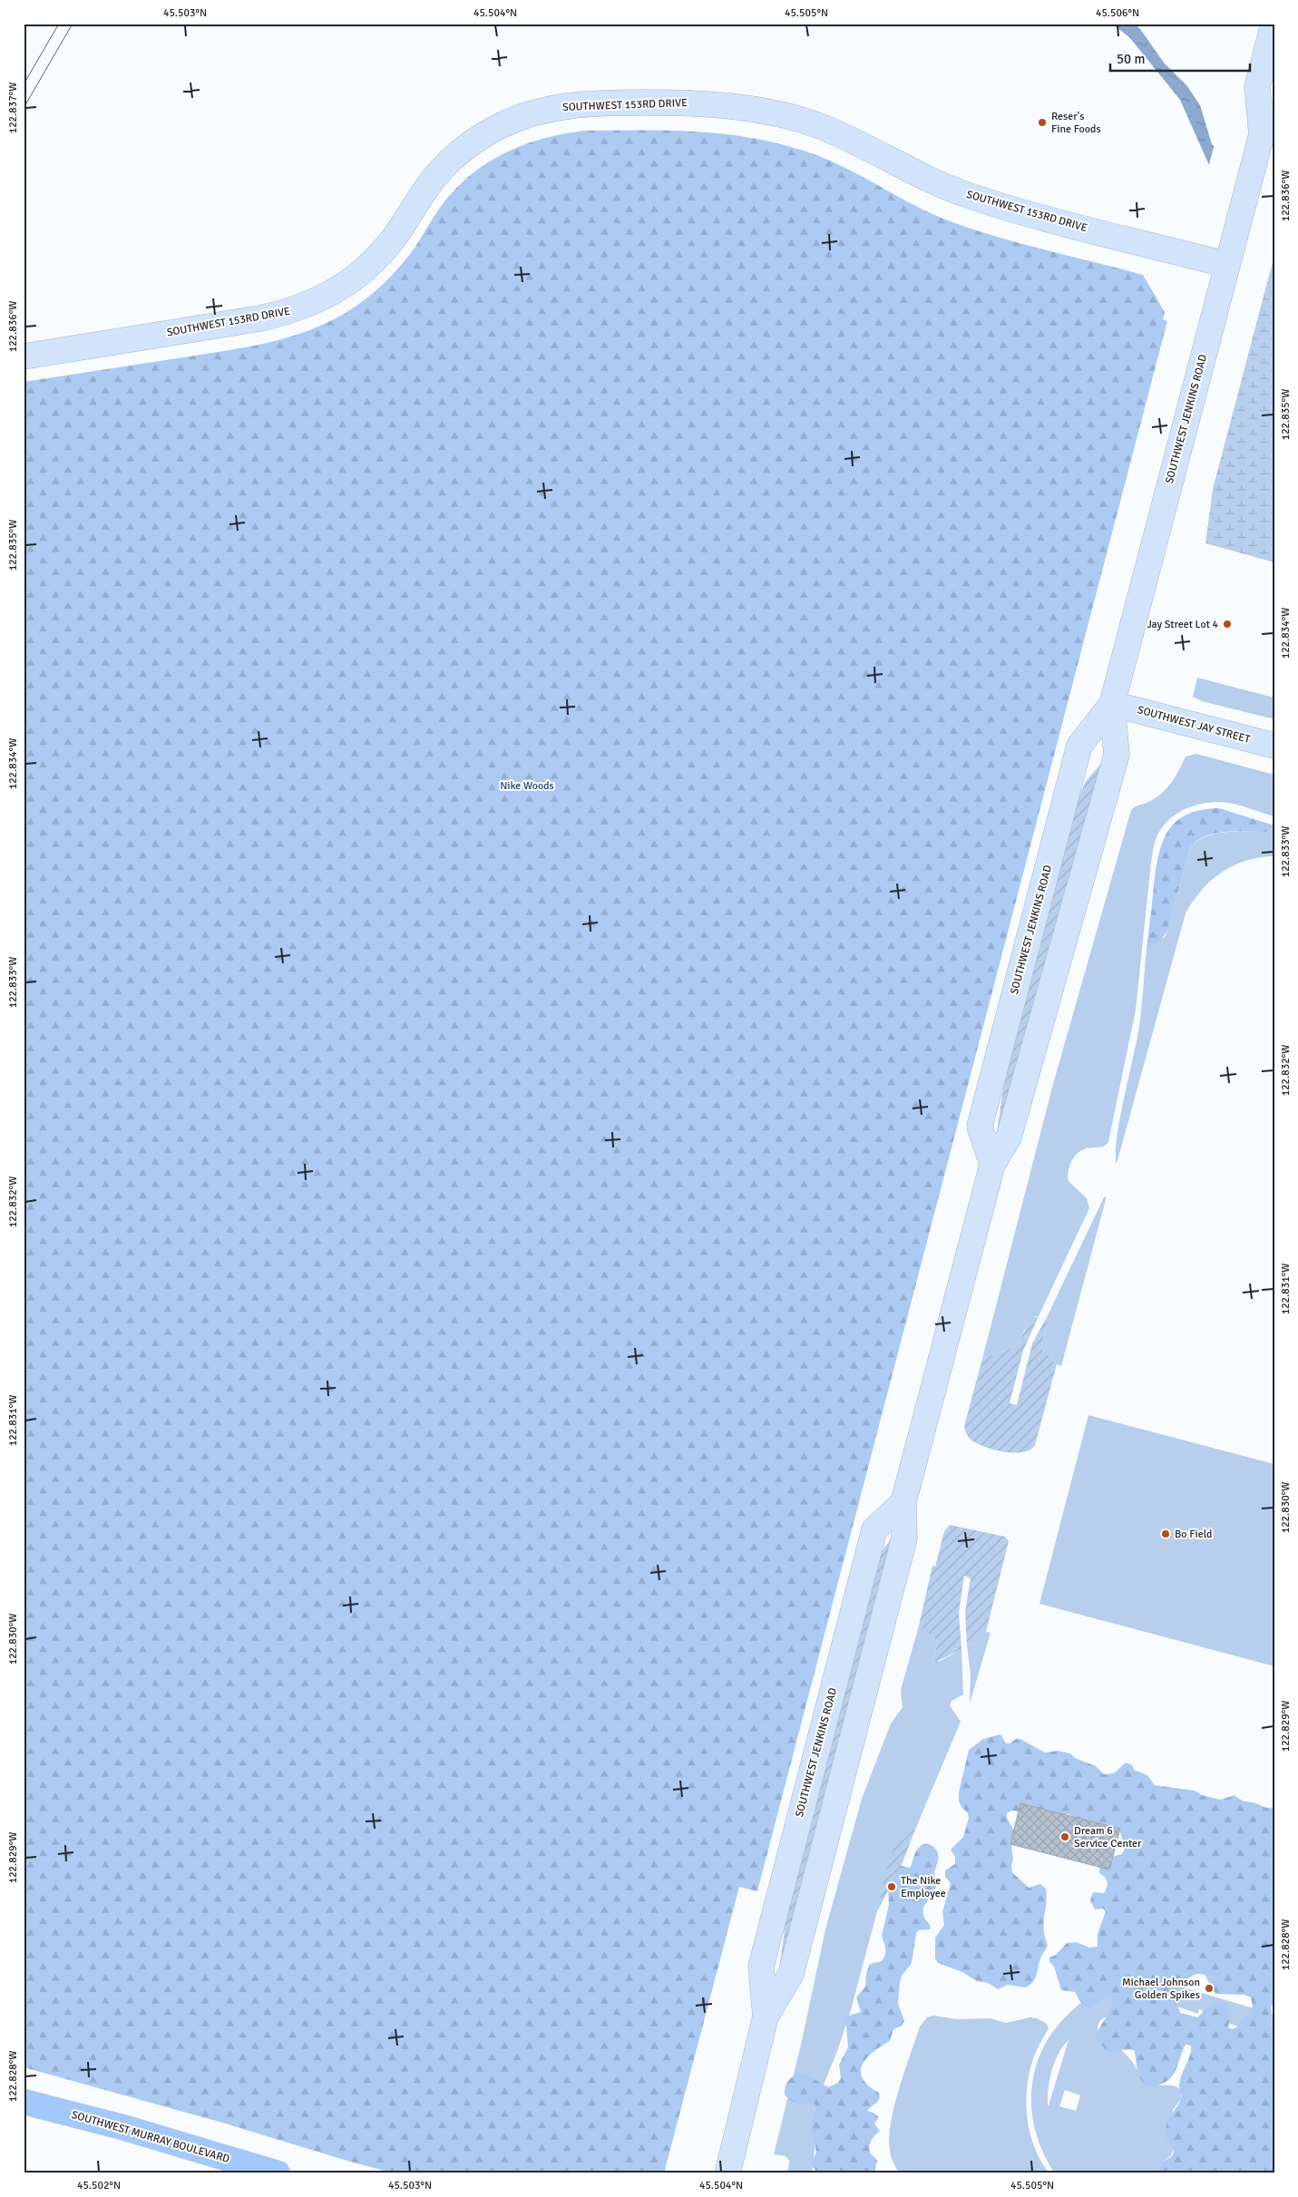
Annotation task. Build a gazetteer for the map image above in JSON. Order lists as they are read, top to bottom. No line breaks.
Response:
{"streets":{"main road":["SOUTHWEST 153RD DRIVE","SOUTHWEST JENKINS ROAD","SOUTHWEST JAY STREET","SOUTHWEST MURRAY BOULEVARD"]},"crossings":[["SOUTHWEST 153RD DRIVE","SOUTHWEST JENKINS ROAD"],["SOUTHWEST JENKINS ROAD","SOUTHWEST JAY STREET"]],"parks":["Nike Woods"],"places":["Reser's Fine Foods","Jay Street Lot 4","Bo Field","Dream 6 Service Center","The Nike Employee","Michael Johnson Golden Spikes"],"scale_bar":"50 m","coordinates":["45.503°N","45.504°N","45.505°N","45.506°N","122.837°W","122.836°W","122.835°W","122.834°W","122.833°W","122.832°W","122.831°W","122.830°W","122.829°W","122.828°W","45.502°N"]}
